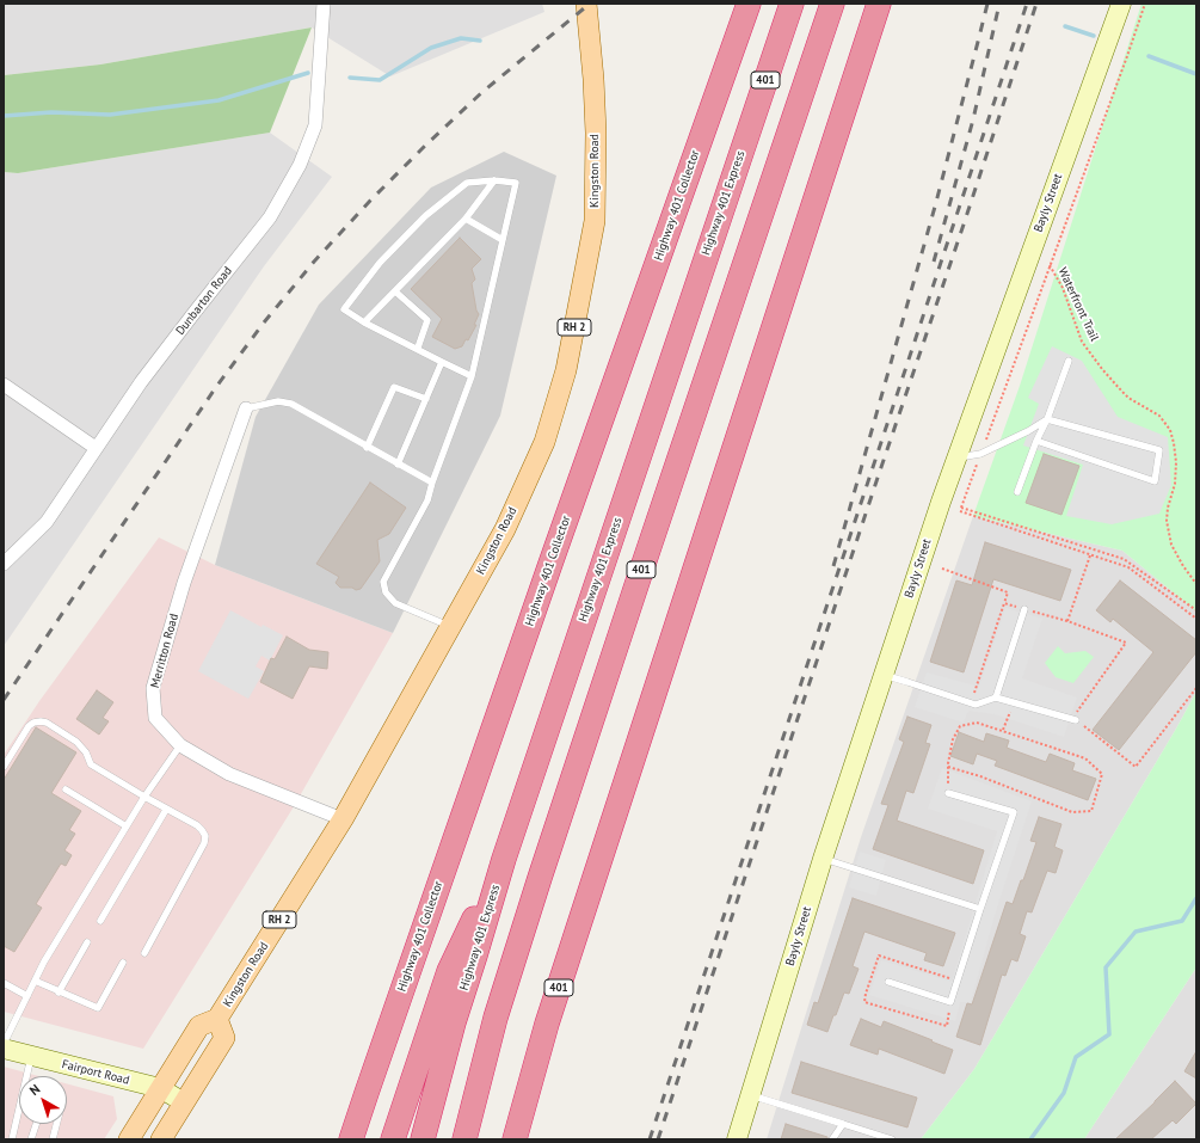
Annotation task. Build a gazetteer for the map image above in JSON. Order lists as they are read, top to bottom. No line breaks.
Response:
{"streets":{"highway":["401","Highway 401 Express","Highway 401 Collector"],"main road":["Kingston Road","Bayly Street","RH 2","Fairport Road"],"street":["Dunbarton Road","Merritton Road"],"path":["Waterfront Trail"]},"crossings":[["Kingston Road","Merritton Road"],["Kingston Road","Fairport Road"]],"north":"top left"}
